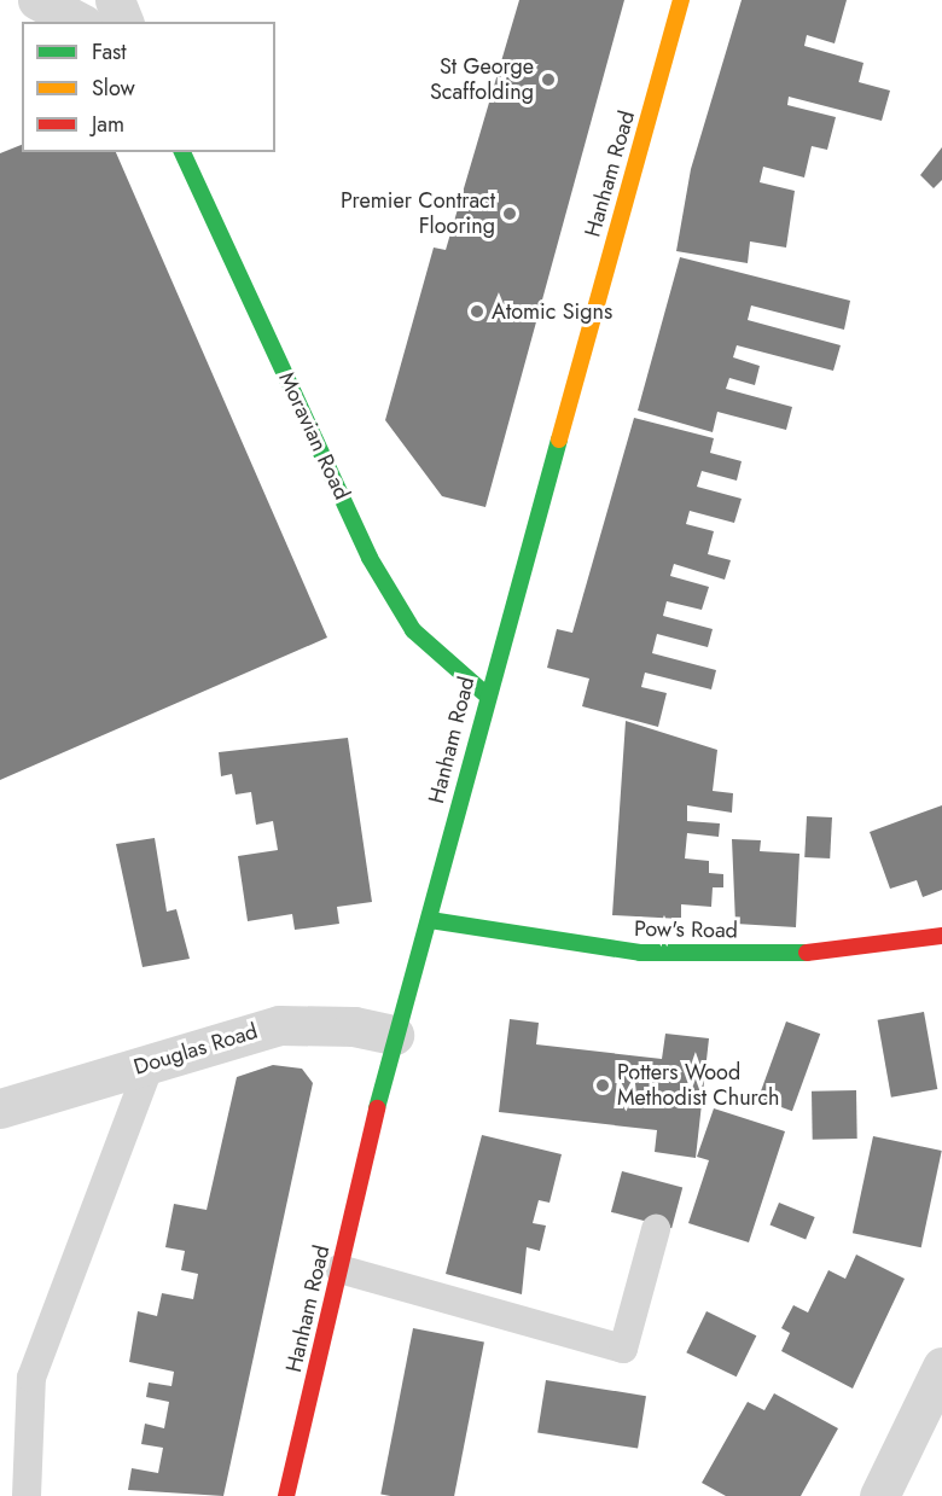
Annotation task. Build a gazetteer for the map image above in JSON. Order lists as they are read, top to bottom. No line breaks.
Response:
{"streets":{"main road":["Hanham Road","Moravian Road","Pow's Road"],"street":["Douglas Road"]},"crossings":[["Hanham Road","Moravian Road"],["Hanham Road","Pow's Road"],["Hanham Road","Douglas Road"]],"places":["St George Scaffolding","Premier Contract Flooring","Atomic Signs","Potters Wood Methodist Church"],"legend":["Fast","Slow","Jam"]}
